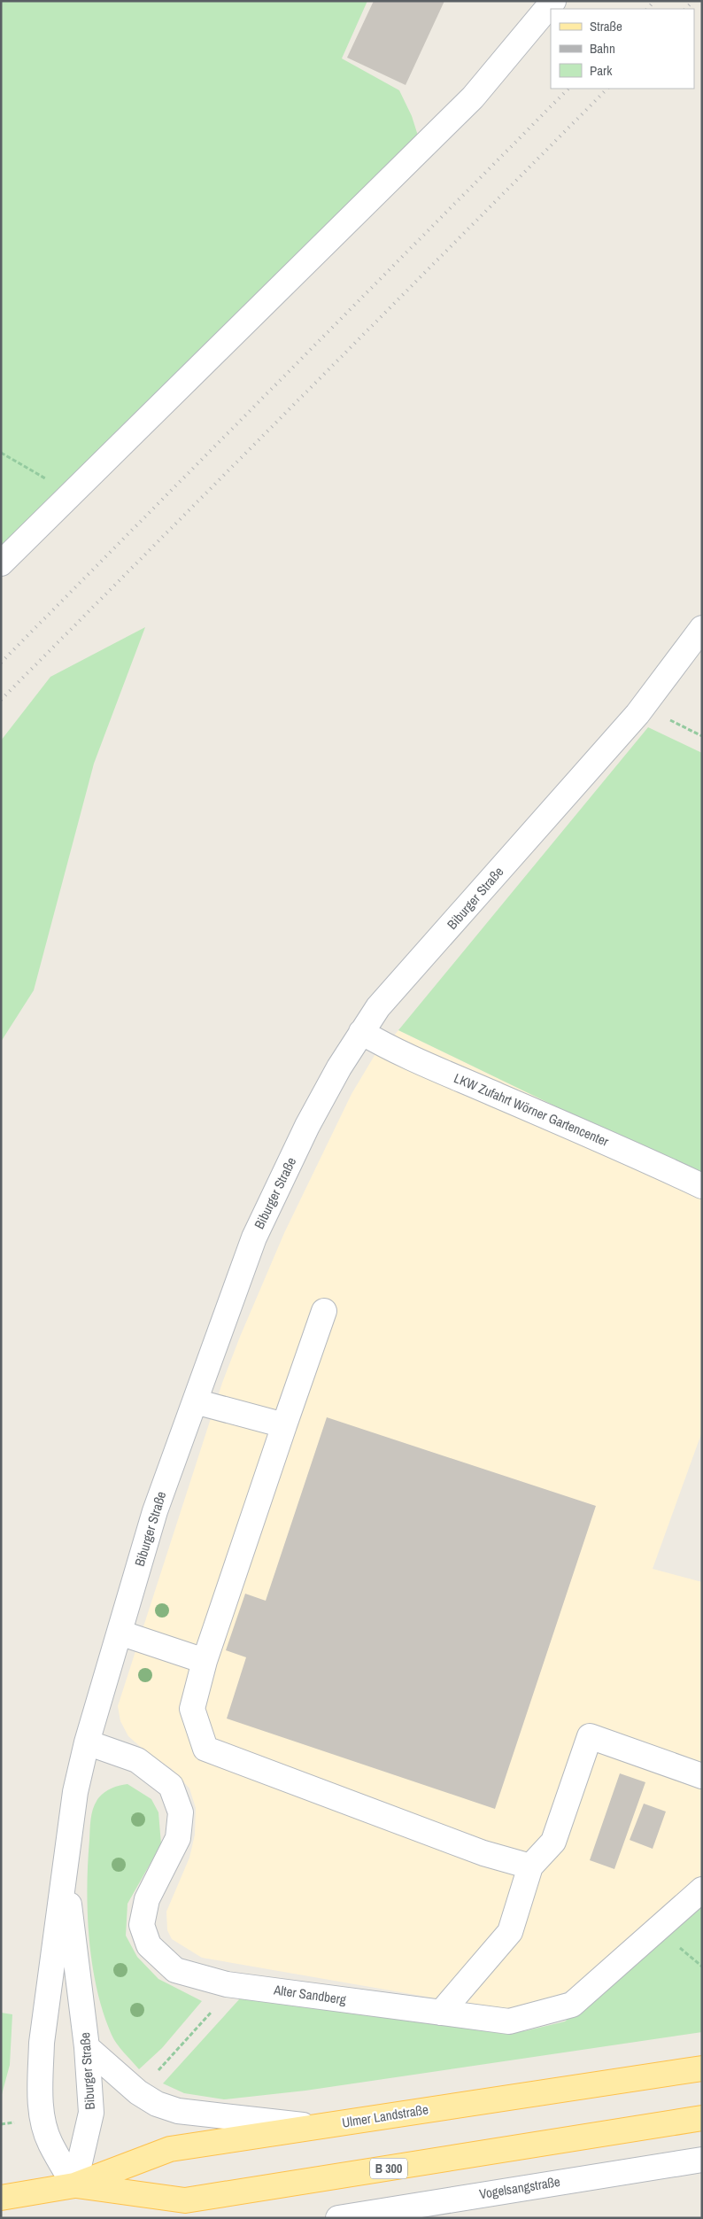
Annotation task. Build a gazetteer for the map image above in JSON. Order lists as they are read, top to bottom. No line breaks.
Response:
{"streets":{"main road":["Ulmer Landstraße","B 300"],"street":["Biburger Straße","LKW Zufahrt Wörner Gartencenter","Alter Sandberg","Vogelsangstraße"]},"crossings":[["Biburger Straße","LKW Zufahrt Wörner Gartencenter"],["Biburger Straße","Alter Sandberg"],["Biburger Straße","Ulmer Landstraße"]],"legend":["Straße","Bahn","Park"]}
